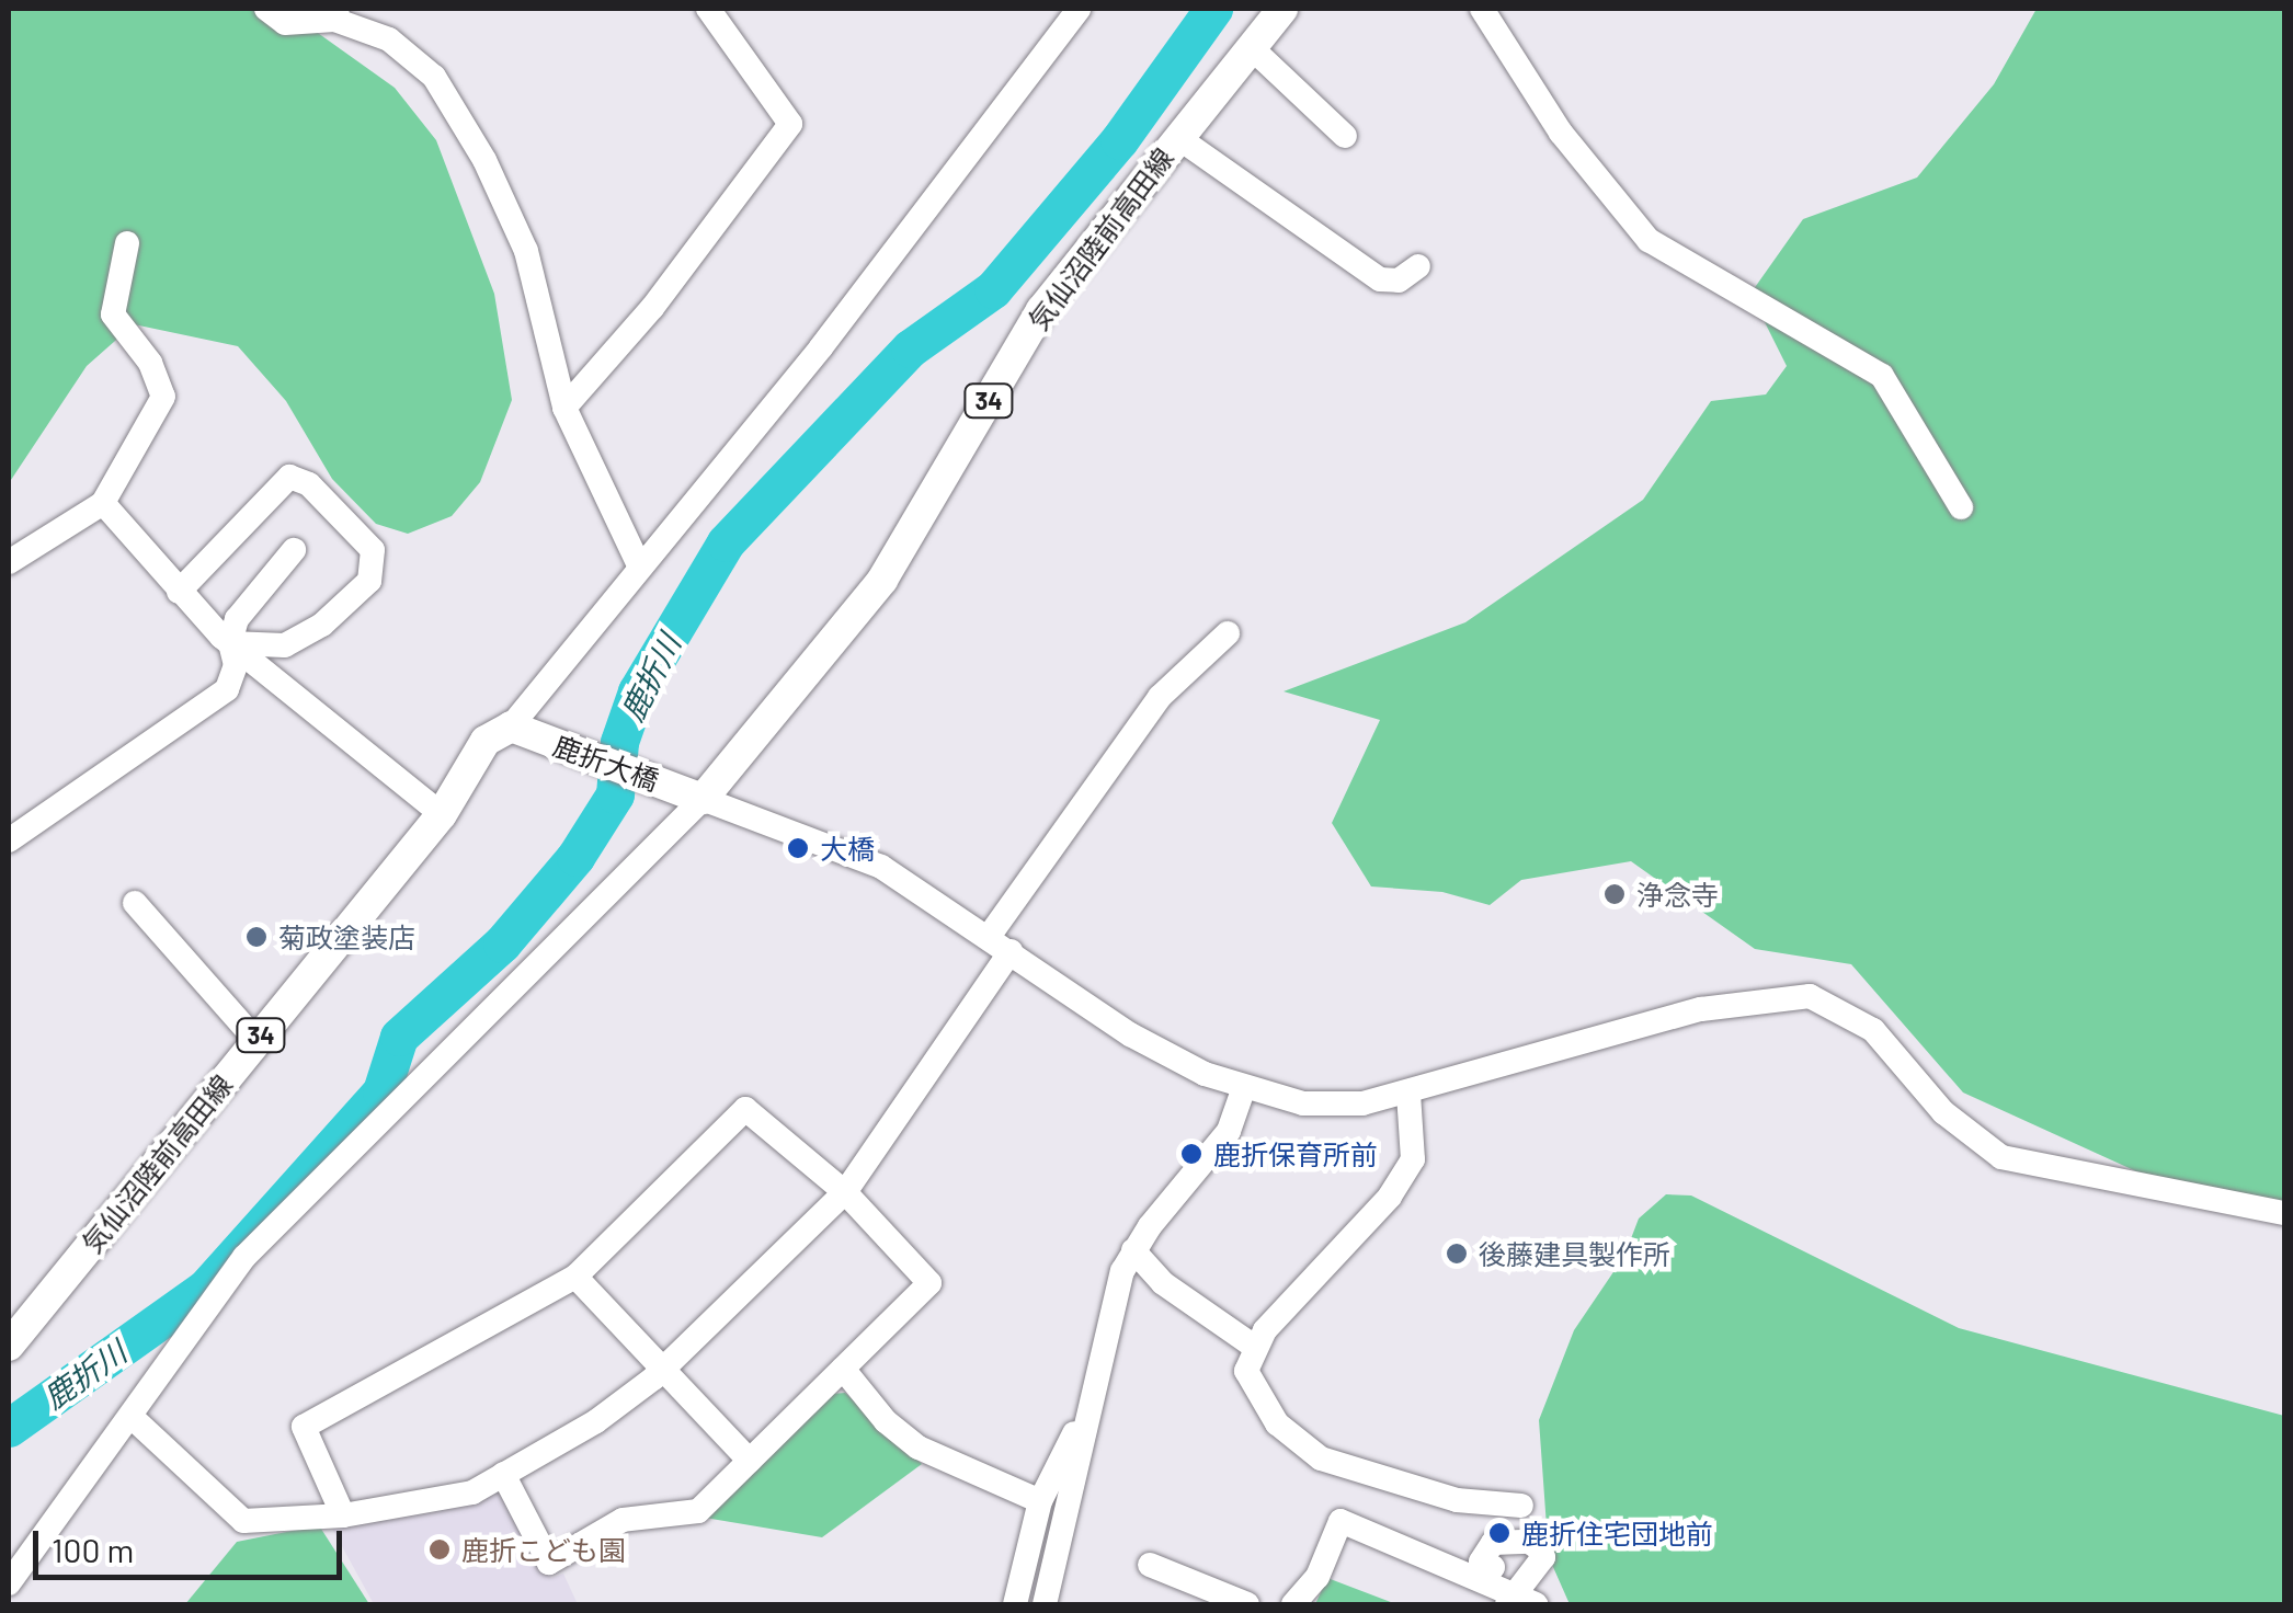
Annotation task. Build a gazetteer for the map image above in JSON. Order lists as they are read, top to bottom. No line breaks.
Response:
{"streets":{"main road":["気仙沼陸前高田線","34","鹿折大橋"]},"crossings":[["気仙沼陸前高田線","鹿折大橋"]],"water":["鹿折川"],"places":["大橋","浄念寺","菊政塗装店","鹿折保育所前","後藤建具製作所","鹿折住宅団地前","鹿折こども園"],"scale_bar":"100 m"}
